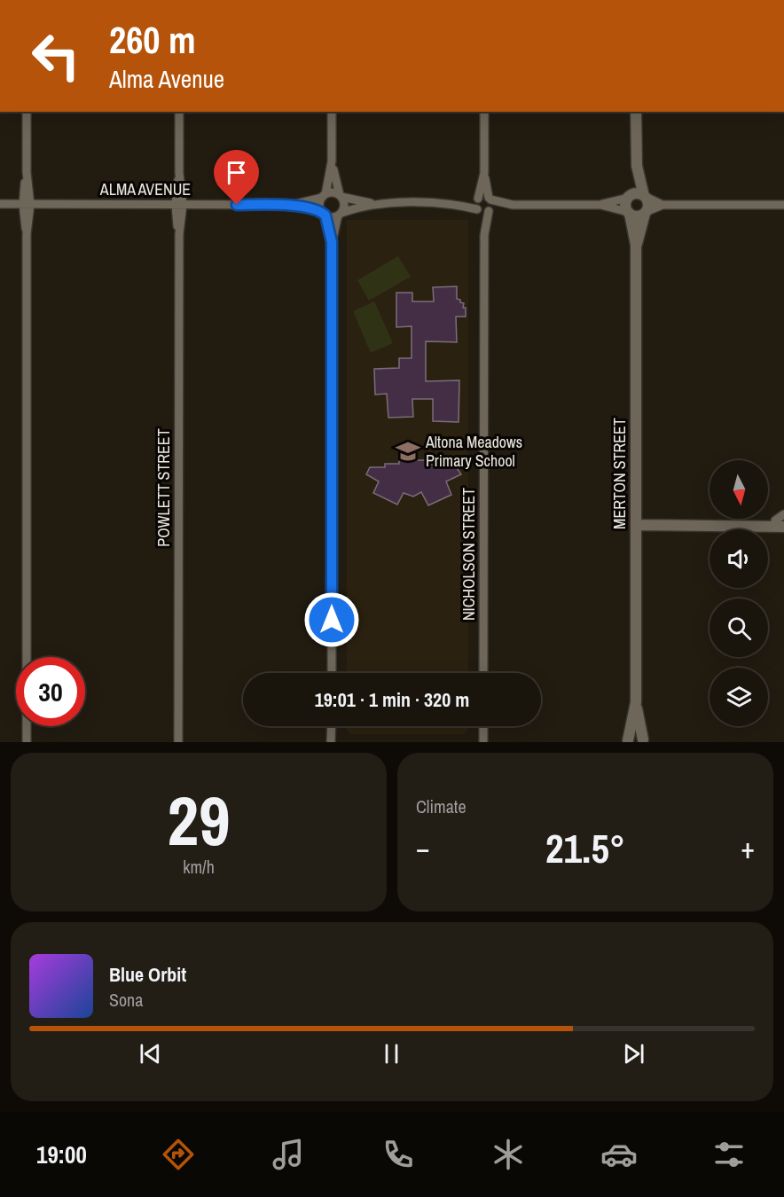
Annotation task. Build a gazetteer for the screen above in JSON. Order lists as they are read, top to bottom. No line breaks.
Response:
{"streets":{"street":["ALMA AVENUE","MERTON STREET","POWLETT STREET","NICHOLSON STREET"]},"crossings":[["ALMA AVENUE","POWLETT STREET"]],"places":{"school or university":["Altona Meadows Primary School"]},"north":"bottom","page":{"turn":["260 m","Alma Avenue"],"limit":"30","trip":"19:01 · 1 min · 320 m","tile":[["29","km/h"],"Climate"],"heat":["−","21.5°","+"],"song":["Blue Orbit","Sona"],"tabs":"19:00"}}
